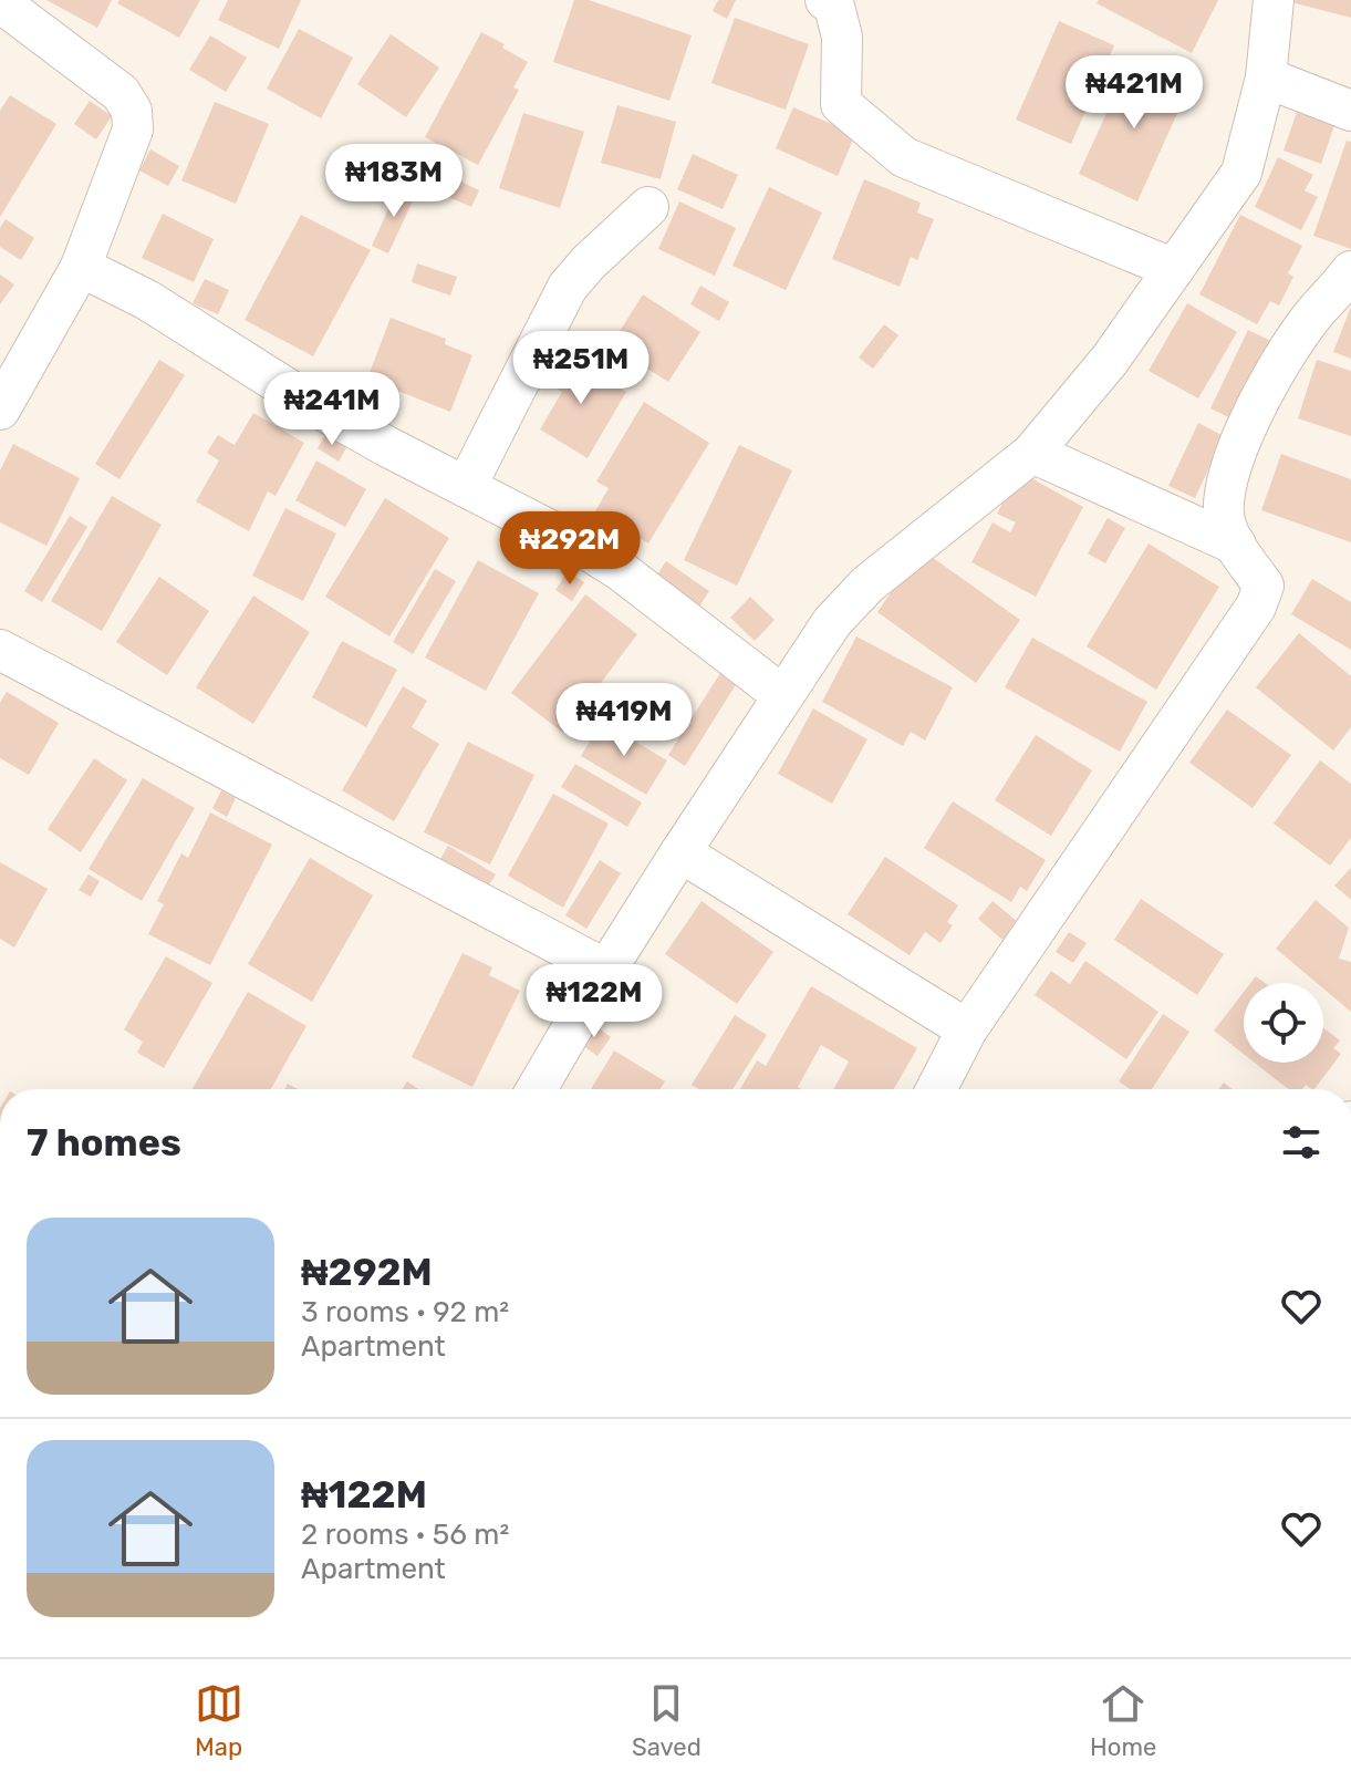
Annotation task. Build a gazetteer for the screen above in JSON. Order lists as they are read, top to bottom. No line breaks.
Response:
{"page":{"price":["₦421M","₦183M","₦251M","₦241M","₦292M","₦419M","₦122M"],"heading":"7 homes","list":[{"name":"₦292M","note":"3 rooms · 92 m² · Apartment"},{"name":"₦122M","note":"2 rooms · 56 m² · Apartment"}],"tabs":["Map","Saved","Home"]}}
